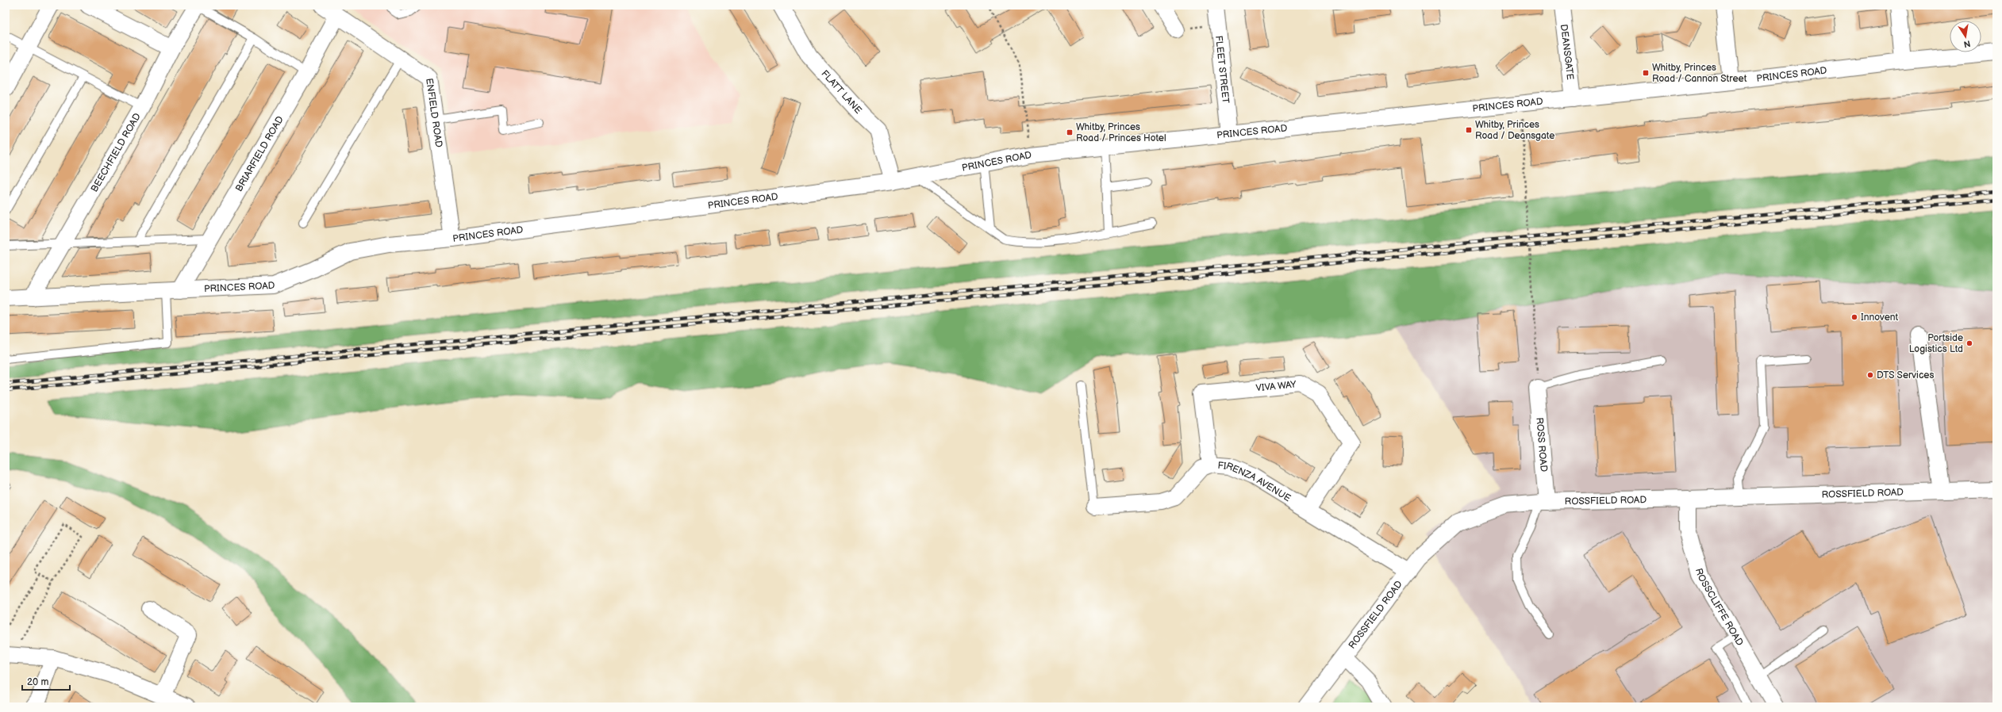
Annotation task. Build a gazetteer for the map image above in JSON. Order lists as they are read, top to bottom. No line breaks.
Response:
{"streets":{"street":["DEANSGATE","FLEET STREET","PRINCES ROAD","FLATT LANE","ENFIELD ROAD","BEECHFIELD ROAD","BRIARFIELD ROAD","VIVA WAY","ROSS ROAD","FIRENZA AVENUE","ROSSFIELD ROAD","ROSSCLIFFE ROAD"]},"crossings":[["DEANSGATE","PRINCES ROAD"],["FLEET STREET","PRINCES ROAD"],["PRINCES ROAD","FLATT LANE"],["PRINCES ROAD","ENFIELD ROAD"],["PRINCES ROAD","BEECHFIELD ROAD"],["PRINCES ROAD","BRIARFIELD ROAD"],["ENFIELD ROAD","BRIARFIELD ROAD"],["VIVA WAY","FIRENZA AVENUE"],["ROSS ROAD","ROSSFIELD ROAD"],["FIRENZA AVENUE","ROSSFIELD ROAD"],["ROSSFIELD ROAD","ROSSCLIFFE ROAD"]],"places":{"transit":["Whitby, Princes Road / Cannon Street","Whitby, Princes Road / Deansgate","Whitby, Princes Road / Princes Hotel"],"other":["Innovent","Portside Logistics Ltd","DTS Services"]},"scale_bar":"20 m","north":"bottom"}
